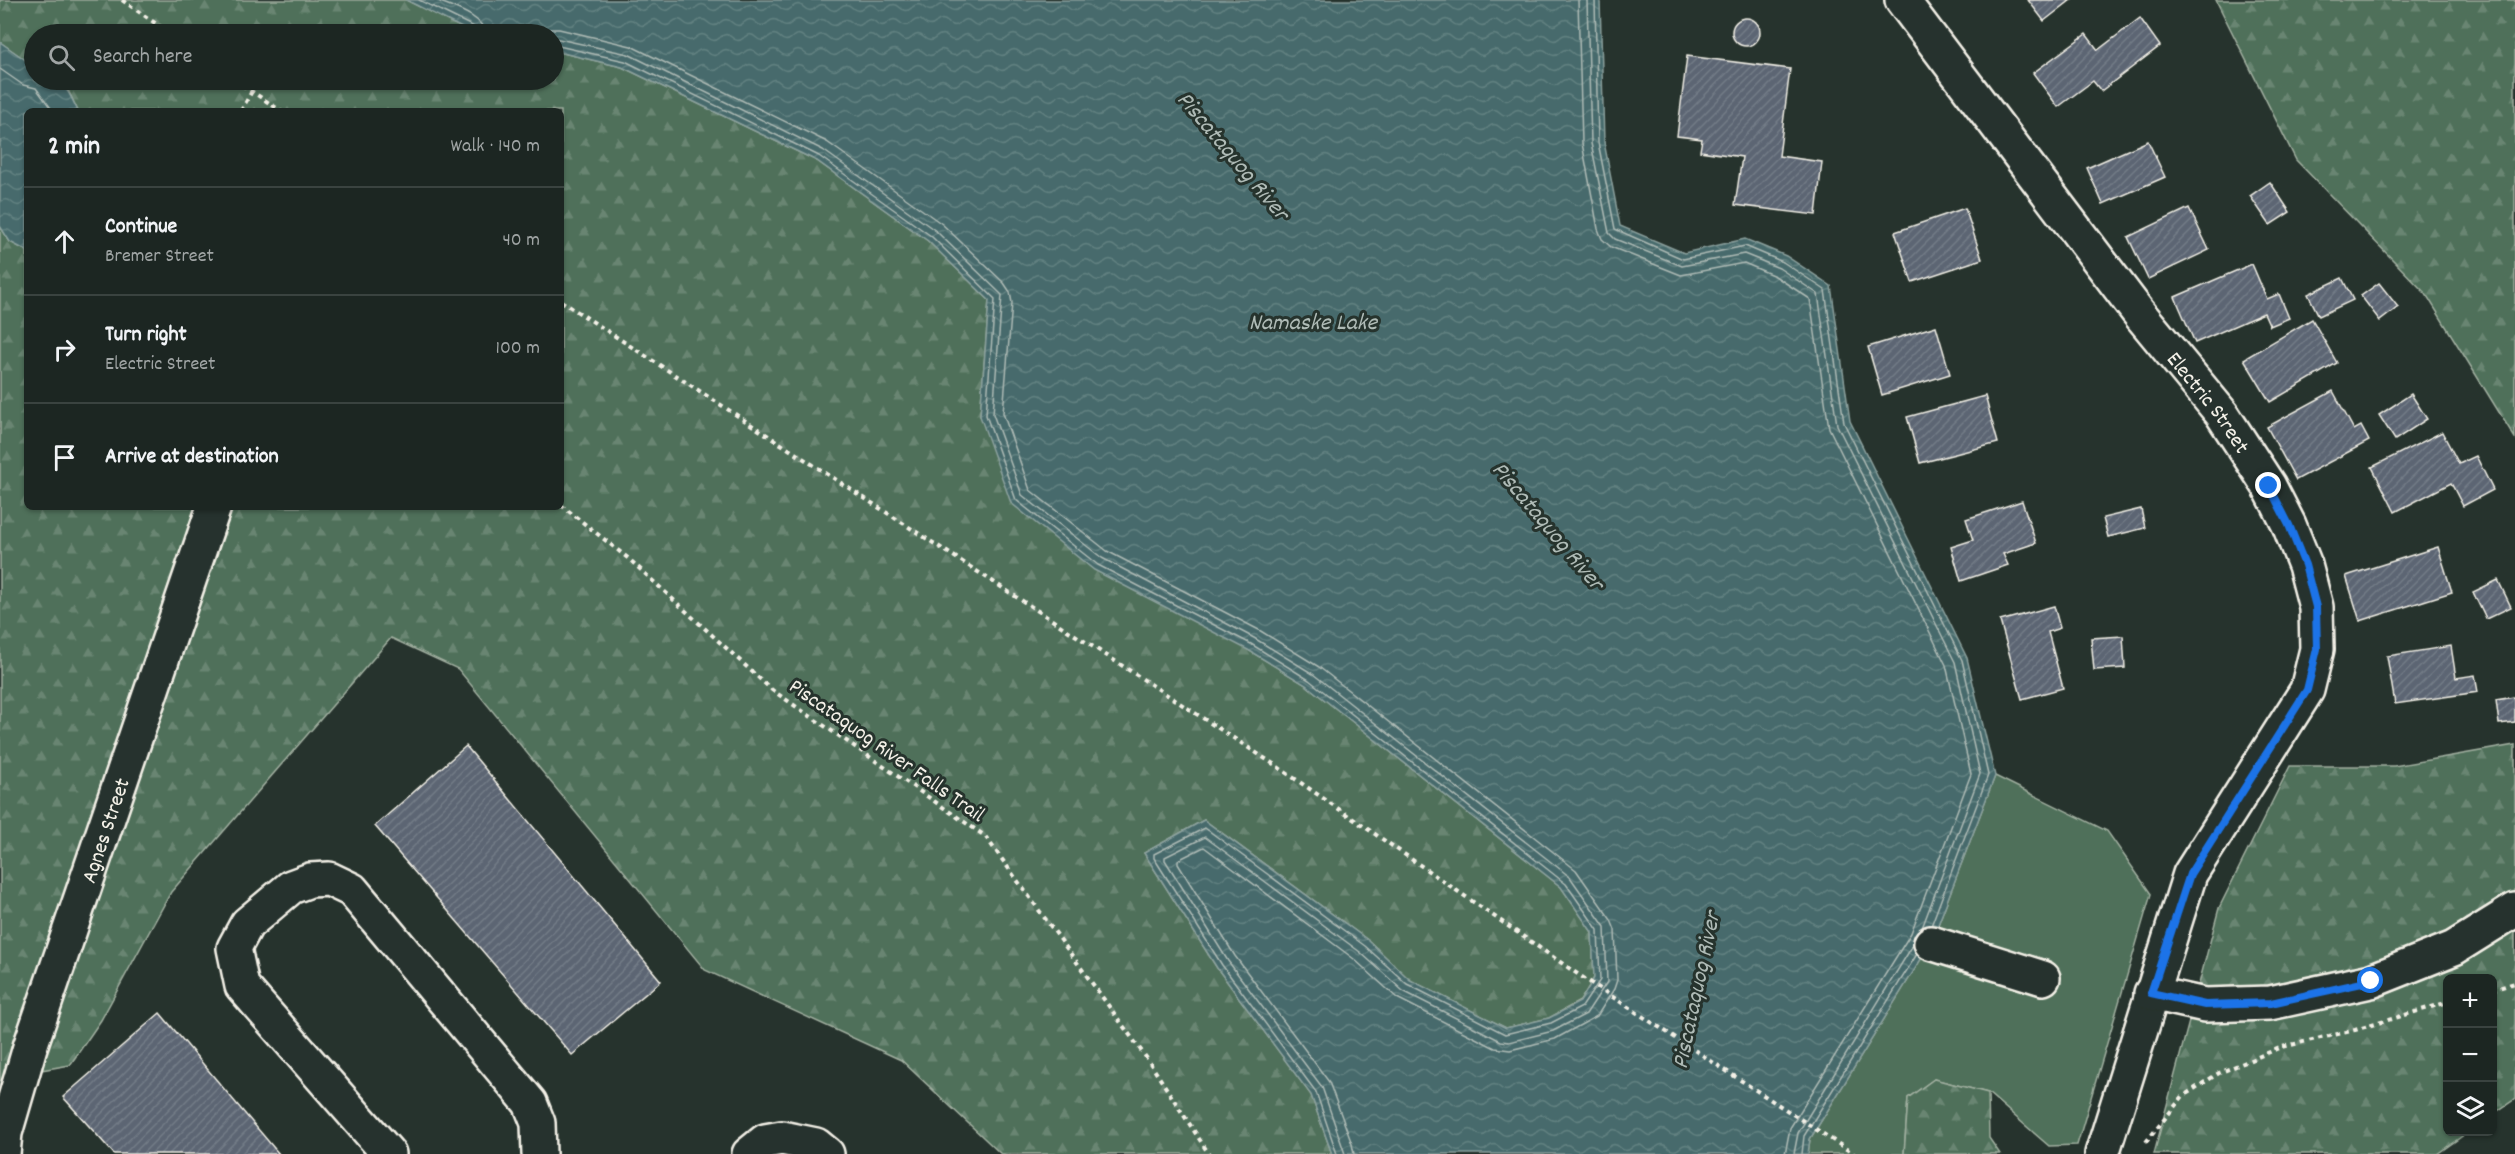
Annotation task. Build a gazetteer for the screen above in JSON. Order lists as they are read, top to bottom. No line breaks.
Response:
{"streets":{"street":["Electric Street","Agnes Street"],"path":["Piscataquog River Falls Trail"]},"water":["Piscataquog River","Namaske Lake"],"page":{"search":"Search here","heading":["2 min","Walk · 140 m"],"list":[["Continue","Bremer Street","40 m"],["Turn right","Electric Street","100 m"],"Arrive at destination"],"map_buttons":["+","−"]}}
